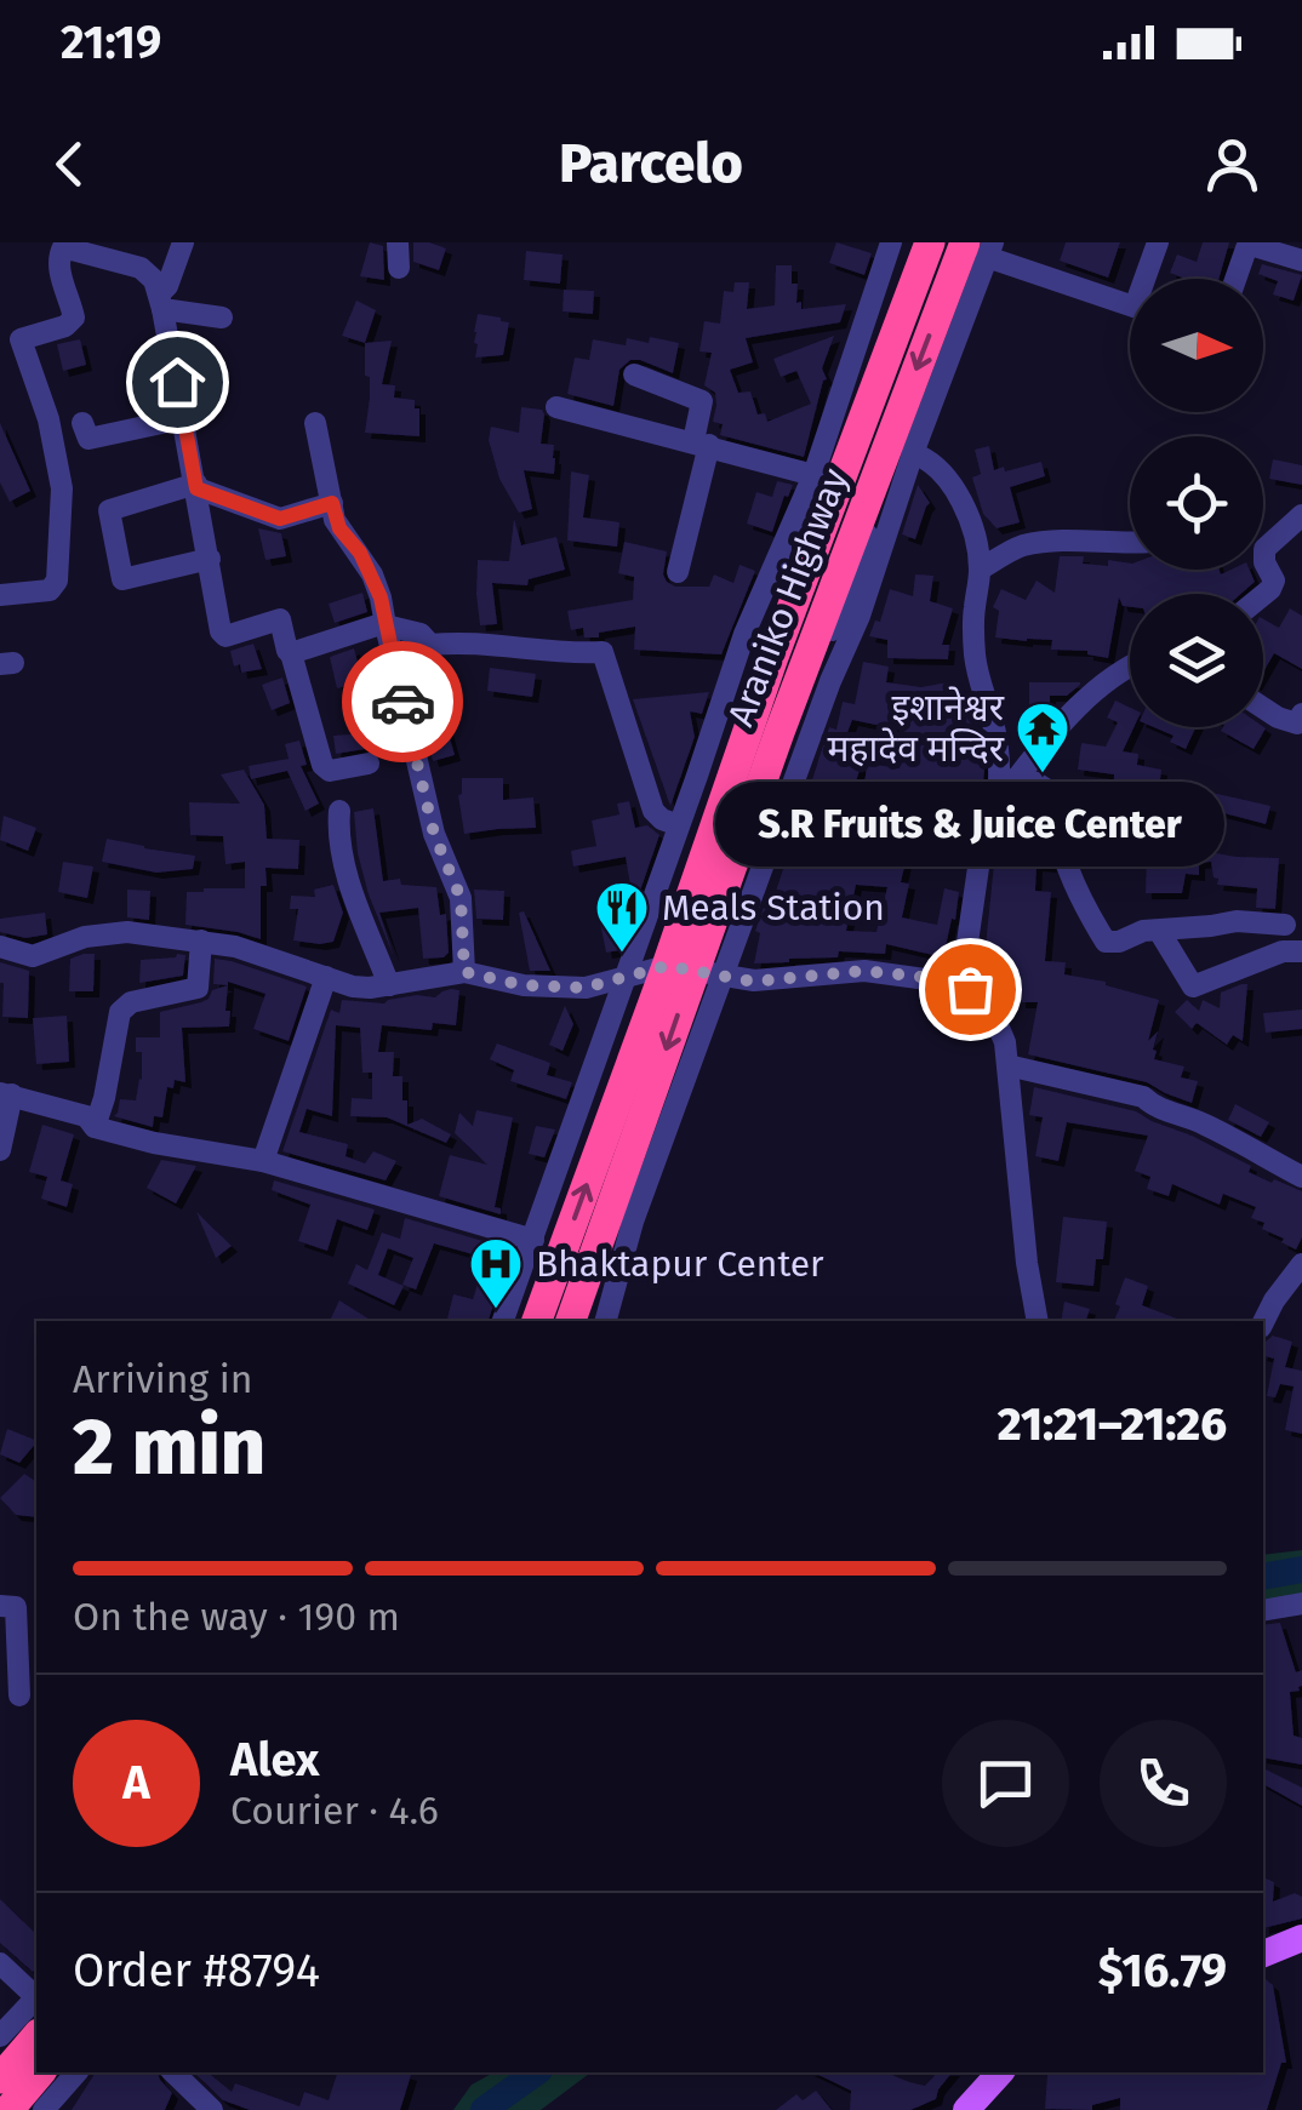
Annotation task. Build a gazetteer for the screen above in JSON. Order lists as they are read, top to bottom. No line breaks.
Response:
{"streets":{"highway":["Araniko Highway"]},"places":{"temple":["इशानेश्वर महादेव मन्दिर"],"restaurant":["Meals Station"],"other":["S.R Fruits & Juice Center"],"hospital":["Bhaktapur Center"]},"north":"right","page":{"status":"21:19","header":"Parcelo","bubble":"S.R Fruits & Juice Center","heading":["2 min","Arriving in","21:21–21:26"],"panel":["Alex","Courier · 4.6","Order #8794","$16.79"],"bar":"On the way · 190 m","round":"A"}}
